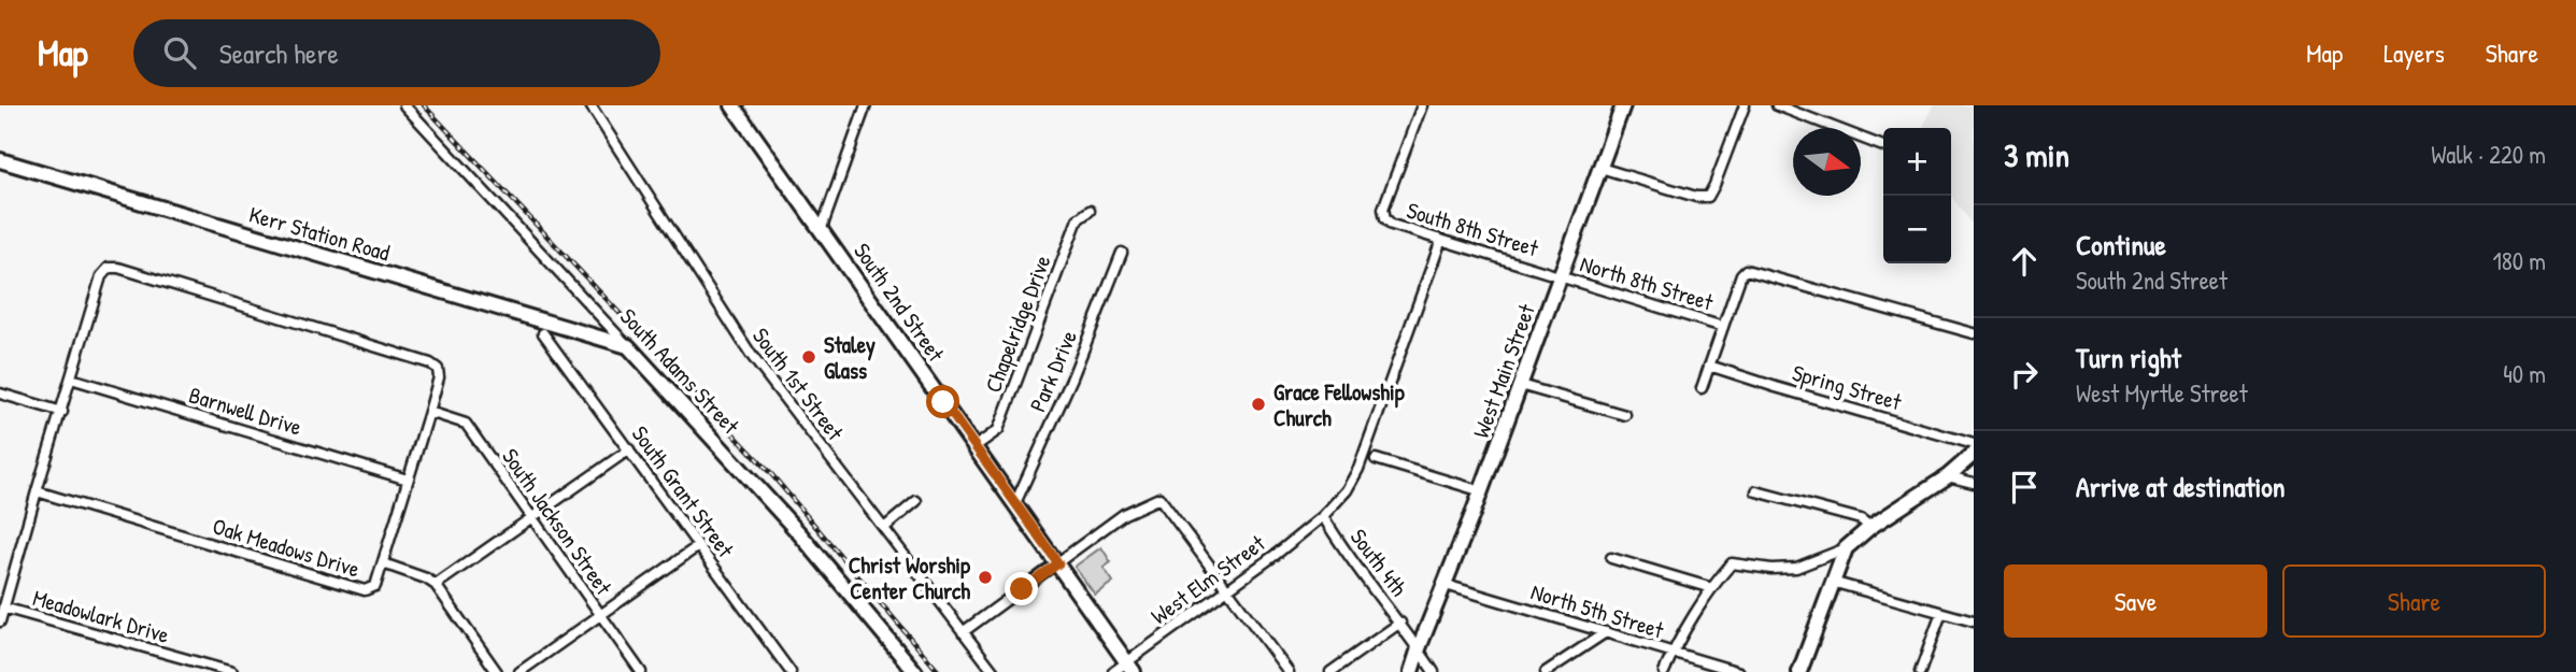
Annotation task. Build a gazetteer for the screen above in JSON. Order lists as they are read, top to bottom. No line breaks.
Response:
{"streets":{"street":["South 8th Street","Kerr Station Road","North 8th Street","South 2nd Street","Chapelridge Drive","South Adams Street","Park Drive","West Main Street","South 1st Street","Spring Street","Barnwell Drive","South Grant Street","South Jackson Street","Oak Meadows Drive","South 4th","West Elm Street","North 5th Street","Meadowlark Drive"]},"crossings":[["South 8th Street","North 8th Street"],["South 8th Street","West Main Street"],["South 8th Street","West Elm Street"],["Kerr Station Road","South Adams Street"],["North 8th Street","West Main Street"],["South 2nd Street","Chapelridge Drive"],["South 2nd Street","Park Drive"],["South 2nd Street","West Elm Street"],["West Main Street","South 4th"],["West Main Street","North 5th Street"],["Barnwell Drive","Oak Meadows Drive"],["South Jackson Street","Oak Meadows Drive"],["South 4th","West Elm Street"]],"places":["Staley Glass","Grace Fellowship Church","Christ Worship Center Church"],"north":"right","page":{"header":"Map","search":"Search here","nav":["Map","Layers","Share"],"heading":["3 min","Walk · 220 m"],"map_buttons":["+","−"],"list":[["Continue","South 2nd Street","180 m"],["Turn right","West Myrtle Street","40 m"],"Arrive at destination"],"buttons":["Save","Share"]}}
